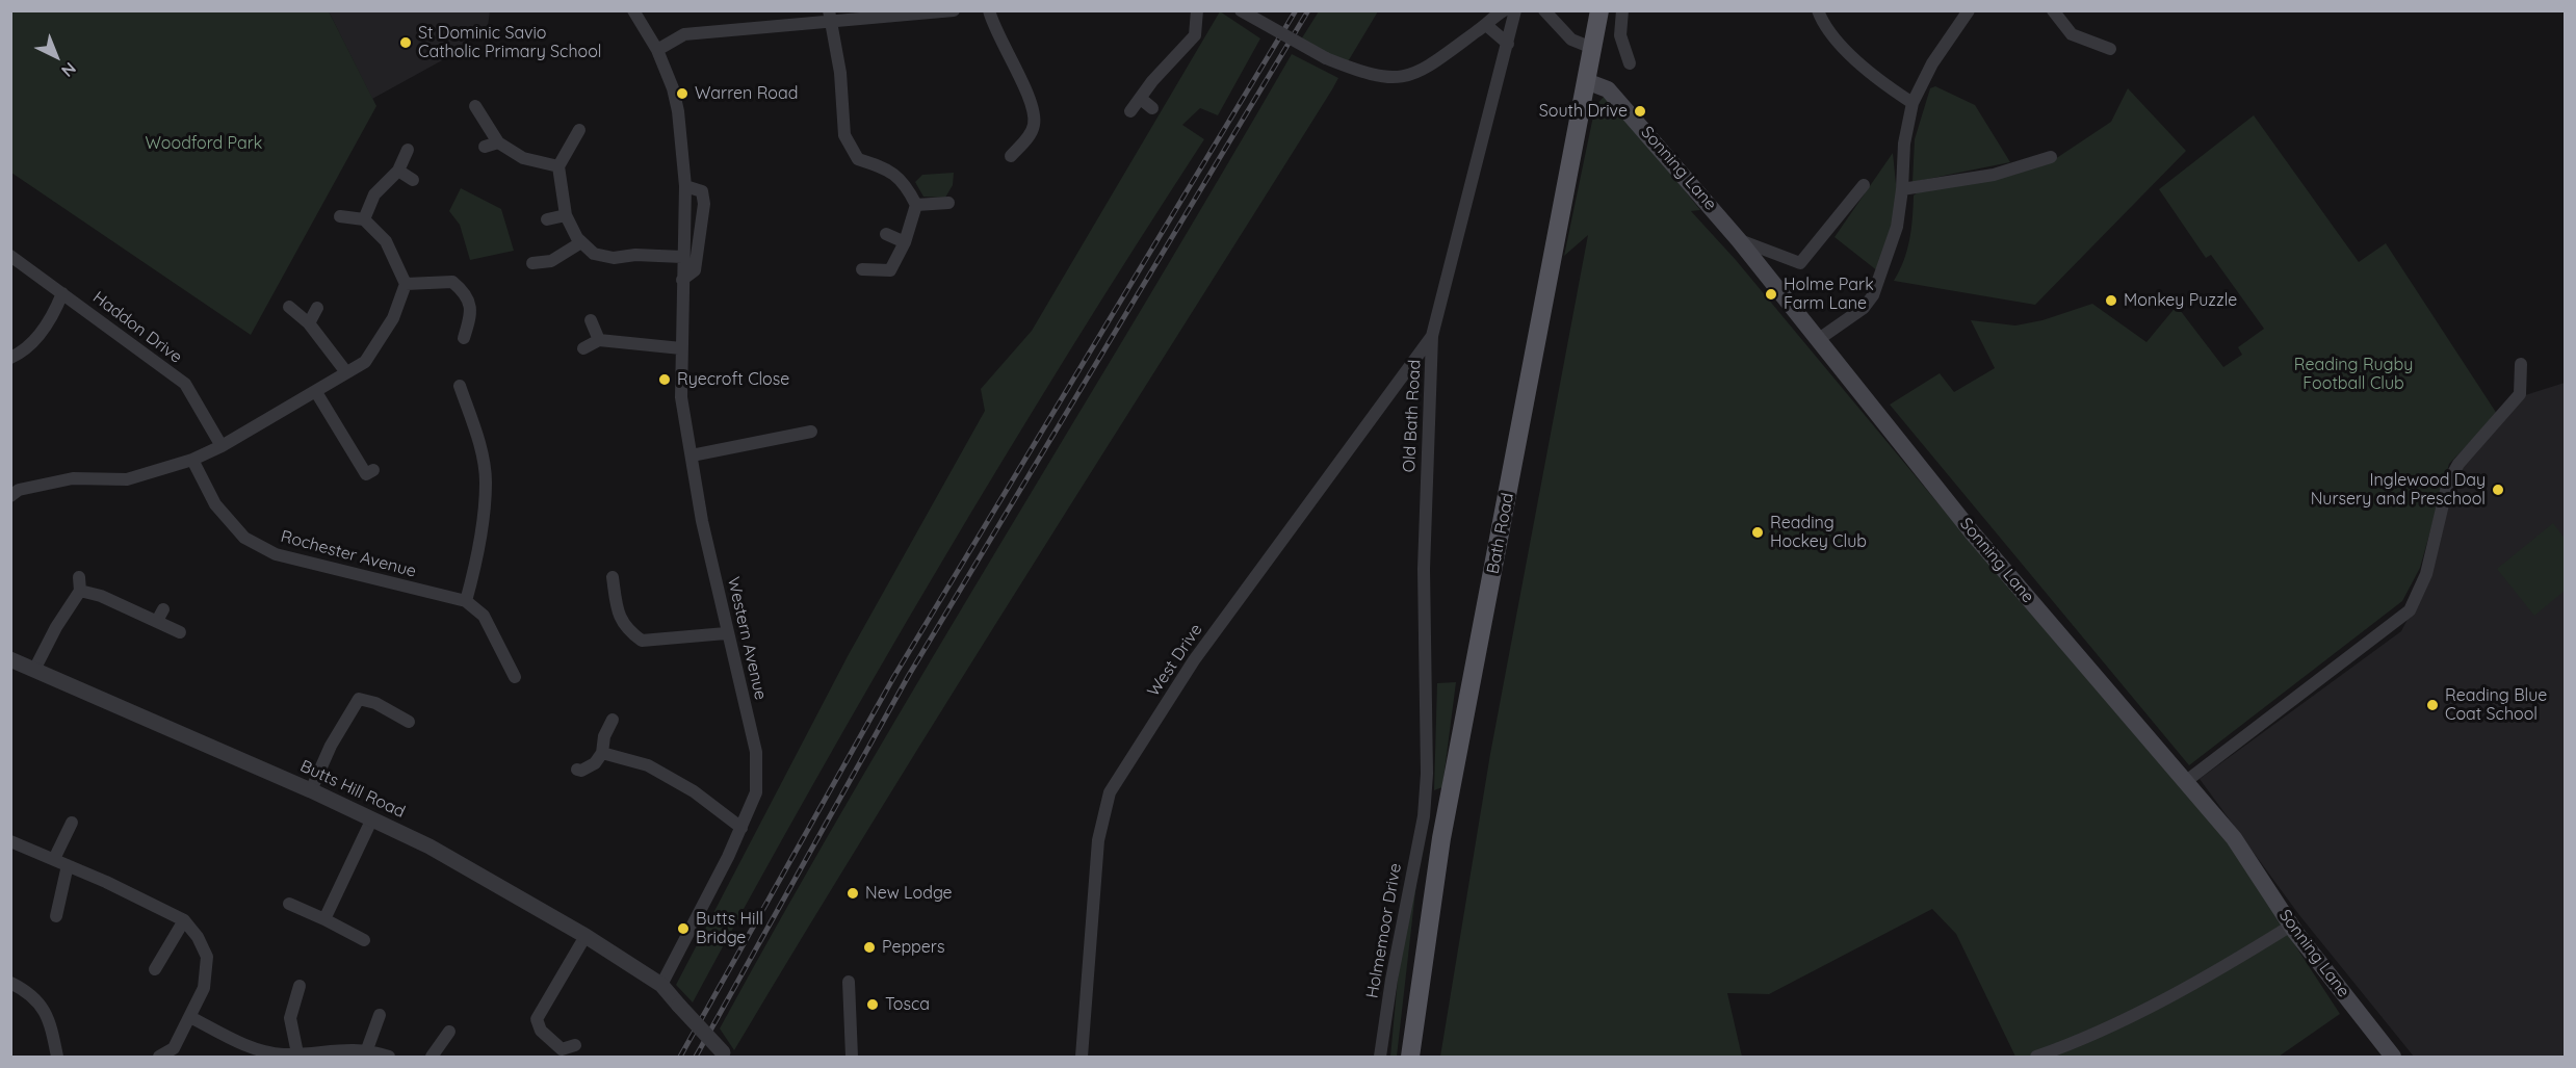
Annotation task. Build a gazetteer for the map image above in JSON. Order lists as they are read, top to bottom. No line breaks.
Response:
{"streets":{"main road":["Sonning Lane","Bath Road"],"street":["Haddon Drive","Old Bath Road","Rochester Avenue","Western Avenue","West Drive","Butts Hill Road","Holmemoor Drive"]},"crossings":[["Sonning Lane","Bath Road"],["Old Bath Road","West Drive"],["Old Bath Road","Holmemoor Drive"],["Western Avenue","Butts Hill Road"]],"parks":["Woodford Park","Reading Rugby Football Club"],"places":["St Dominic Savio Catholic Primary School","Warren Road","South Drive","Holme Park Farm Lane","Monkey Puzzle","Ryecroft Close","Inglewood Day Nursery and Preschool","Reading Hockey Club","Reading Blue Coat School","New Lodge","Butts Hill Bridge","Peppers","Tosca"],"north":"bottom right"}
